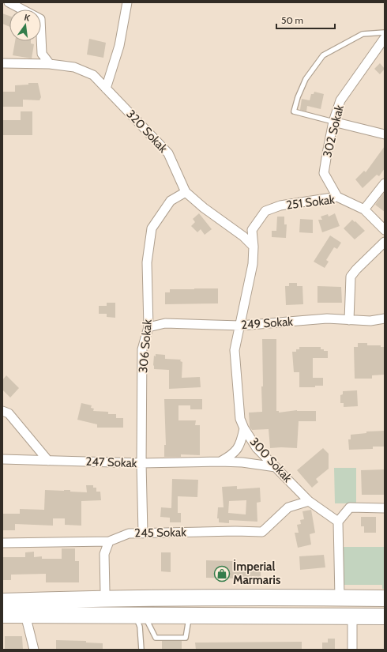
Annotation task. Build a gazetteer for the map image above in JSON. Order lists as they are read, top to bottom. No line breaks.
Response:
{"streets":{"street":["320 Sokak","302 Sokak","251 Sokak","249 Sokak","306 Sokak","300 Sokak","247 Sokak","245 Sokak"]},"crossings":[["320 Sokak","251 Sokak"],["320 Sokak","306 Sokak"],["320 Sokak","300 Sokak"],["302 Sokak","251 Sokak"],["251 Sokak","300 Sokak"],["249 Sokak","306 Sokak"],["249 Sokak","300 Sokak"],["306 Sokak","247 Sokak"],["306 Sokak","245 Sokak"],["300 Sokak","247 Sokak"],["300 Sokak","245 Sokak"]],"places":{"shop":["İmperial Marmaris"]},"scale_bar":"50 m","north":"top"}
